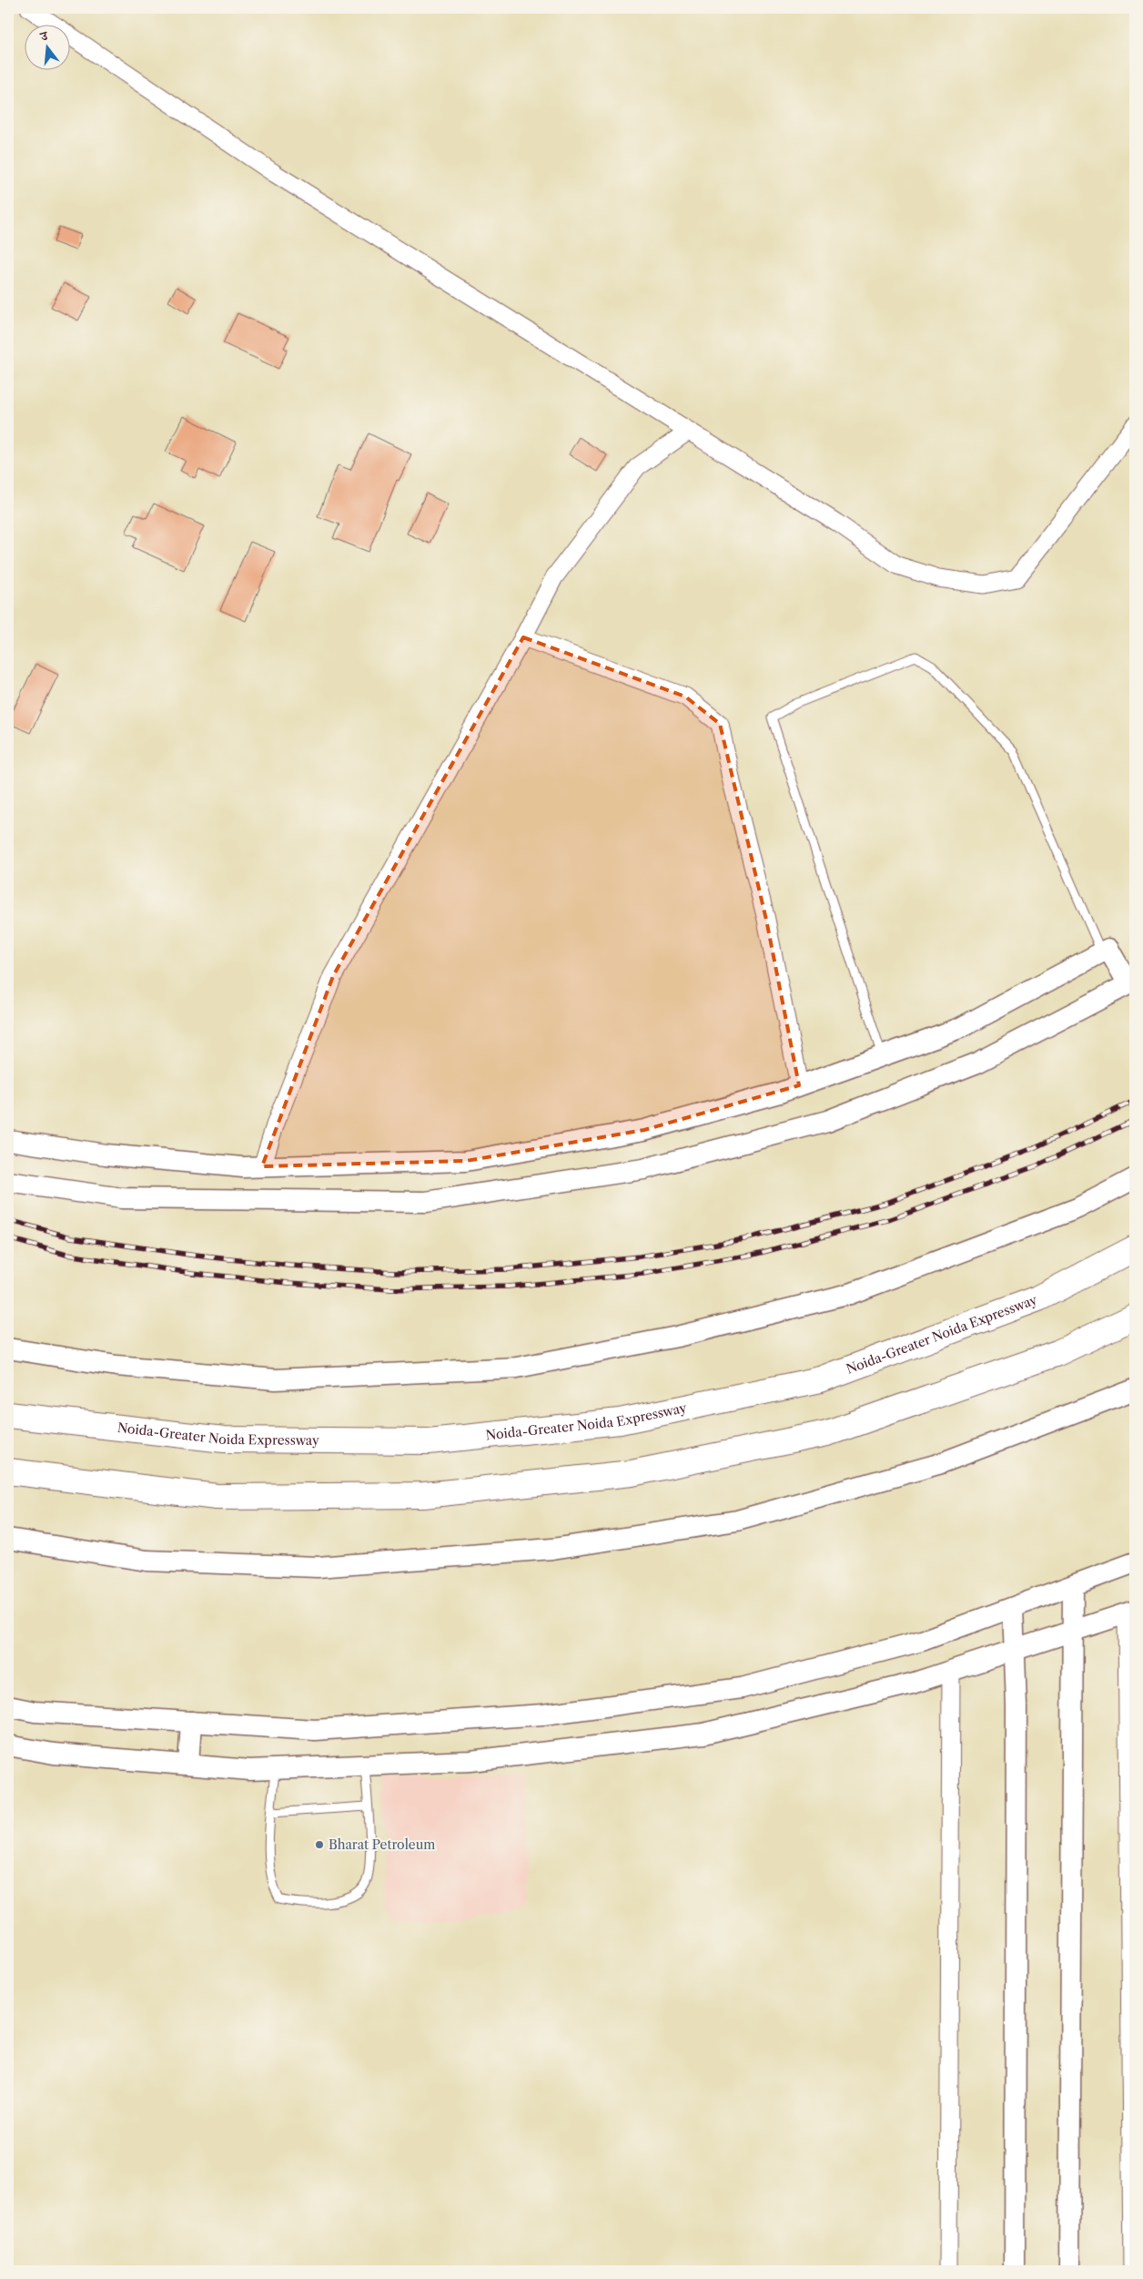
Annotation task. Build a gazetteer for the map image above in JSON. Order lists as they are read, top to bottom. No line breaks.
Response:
{"streets":{"highway":["Noida-Greater Noida Expressway"]},"places":["Bharat Petroleum"],"north":"top"}
